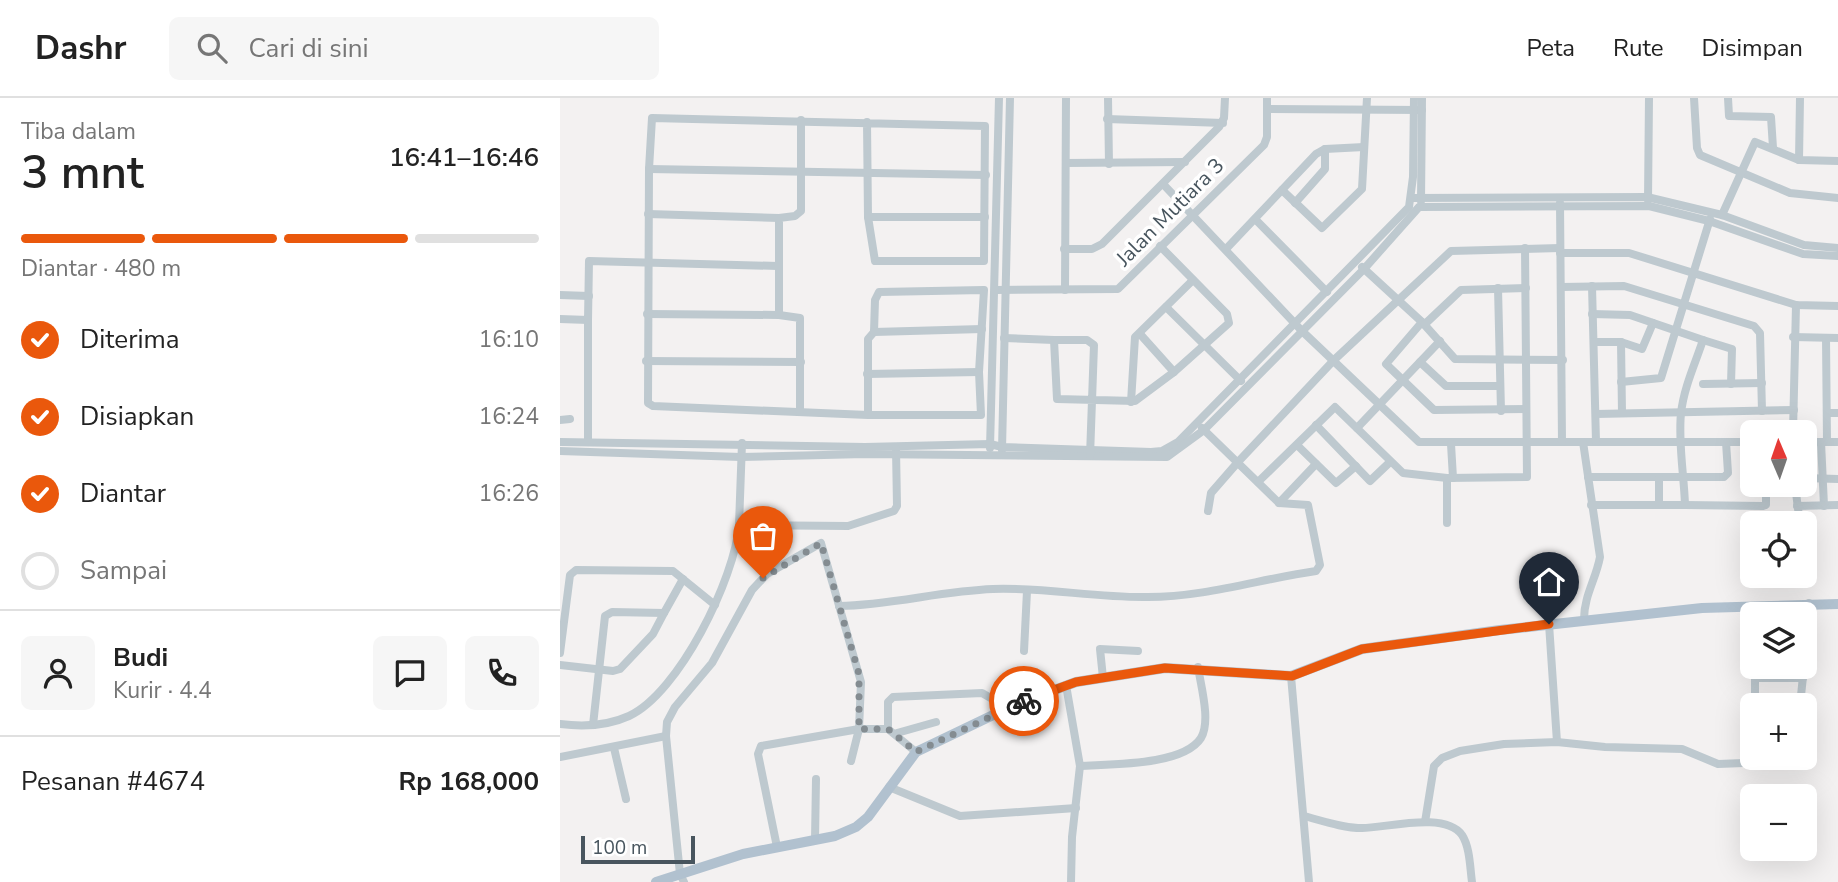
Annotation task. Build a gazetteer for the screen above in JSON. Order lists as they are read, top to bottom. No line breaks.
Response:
{"streets":{"street":["Jalan Mutiara 3"]},"scale_bar":"100 m","north":"top","page":{"header":"Dashr","search":"Cari di sini","nav":["Peta","Rute","Disimpan"],"heading":["3 mnt","Tiba dalam","16:41–16:46"],"panel":["Budi","Kurir · 4.4","Pesanan #4674","Rp 168,000"],"bar":"Diantar · 480 m","list":[["Diterima","16:10"],["Disiapkan","16:24"],["Diantar","16:26"],"Sampai"],"map_buttons":["+","−"],"scale":"100 m"}}
